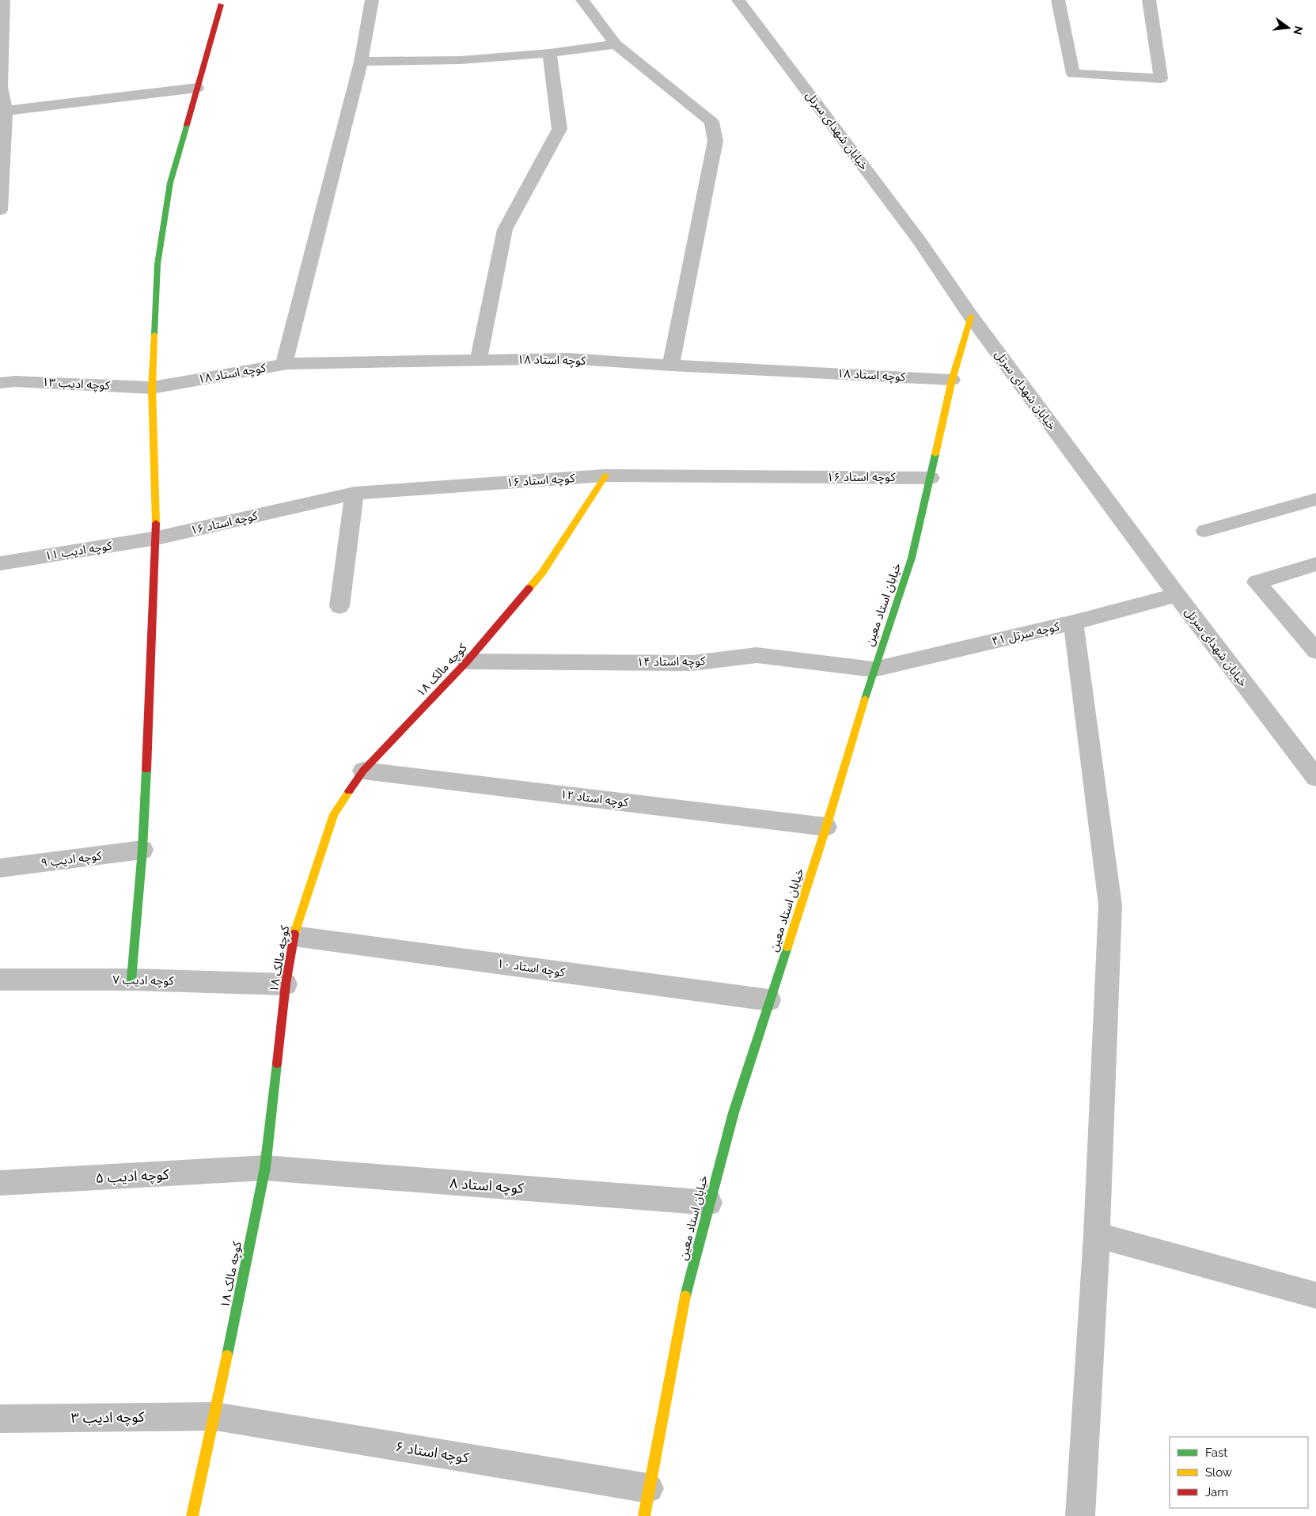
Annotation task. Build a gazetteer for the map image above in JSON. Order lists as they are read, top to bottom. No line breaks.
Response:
{"streets":{"street":["خیابان شهدای سرتل","کوچه استاد ۱۸","کوچه ادیب ۱۳","کوچه استاد ۱۶","کوچه ادیب ۱۱","خیابان استاد معین","کوچه سرتل ۴۱","کوچه استاد ۱۴","کوچه مالک ۱۸","کوچه استاد ۱۲","کوچه ادیب ۹","کوچه استاد ۱۰","کوچه ادیب ۷","کوچه ادیب ۵","کوچه استاد ۸","کوچه ادیب ۳","کوچه استاد ۶"]},"crossings":[["خیابان شهدای سرتل","خیابان استاد معین"],["خیابان شهدای سرتل","کوچه سرتل ۴۱"],["کوچه استاد ۱۸","کوچه ادیب ۱۳"],["کوچه استاد ۱۸","خیابان استاد معین"],["کوچه استاد ۱۶","کوچه ادیب ۱۱"],["کوچه استاد ۱۶","خیابان استاد معین"],["کوچه استاد ۱۶","کوچه مالک ۱۸"],["خیابان استاد معین","کوچه سرتل ۴۱"],["خیابان استاد معین","کوچه استاد ۱۴"],["خیابان استاد معین","کوچه استاد ۱۲"],["خیابان استاد معین","کوچه استاد ۱۰"],["خیابان استاد معین","کوچه استاد ۸"],["خیابان استاد معین","کوچه استاد ۶"],["کوچه سرتل ۴۱","کوچه استاد ۱۴"],["کوچه استاد ۱۴","کوچه مالک ۱۸"],["کوچه مالک ۱۸","کوچه استاد ۱۲"],["کوچه مالک ۱۸","کوچه استاد ۱۰"],["کوچه مالک ۱۸","کوچه ادیب ۷"],["کوچه مالک ۱۸","کوچه ادیب ۵"],["کوچه مالک ۱۸","کوچه استاد ۸"],["کوچه مالک ۱۸","کوچه ادیب ۳"],["کوچه مالک ۱۸","کوچه استاد ۶"],["کوچه ادیب ۵","کوچه استاد ۸"],["کوچه ادیب ۳","کوچه استاد ۶"]],"legend":["Fast","Slow","Jam"],"north":"right"}
